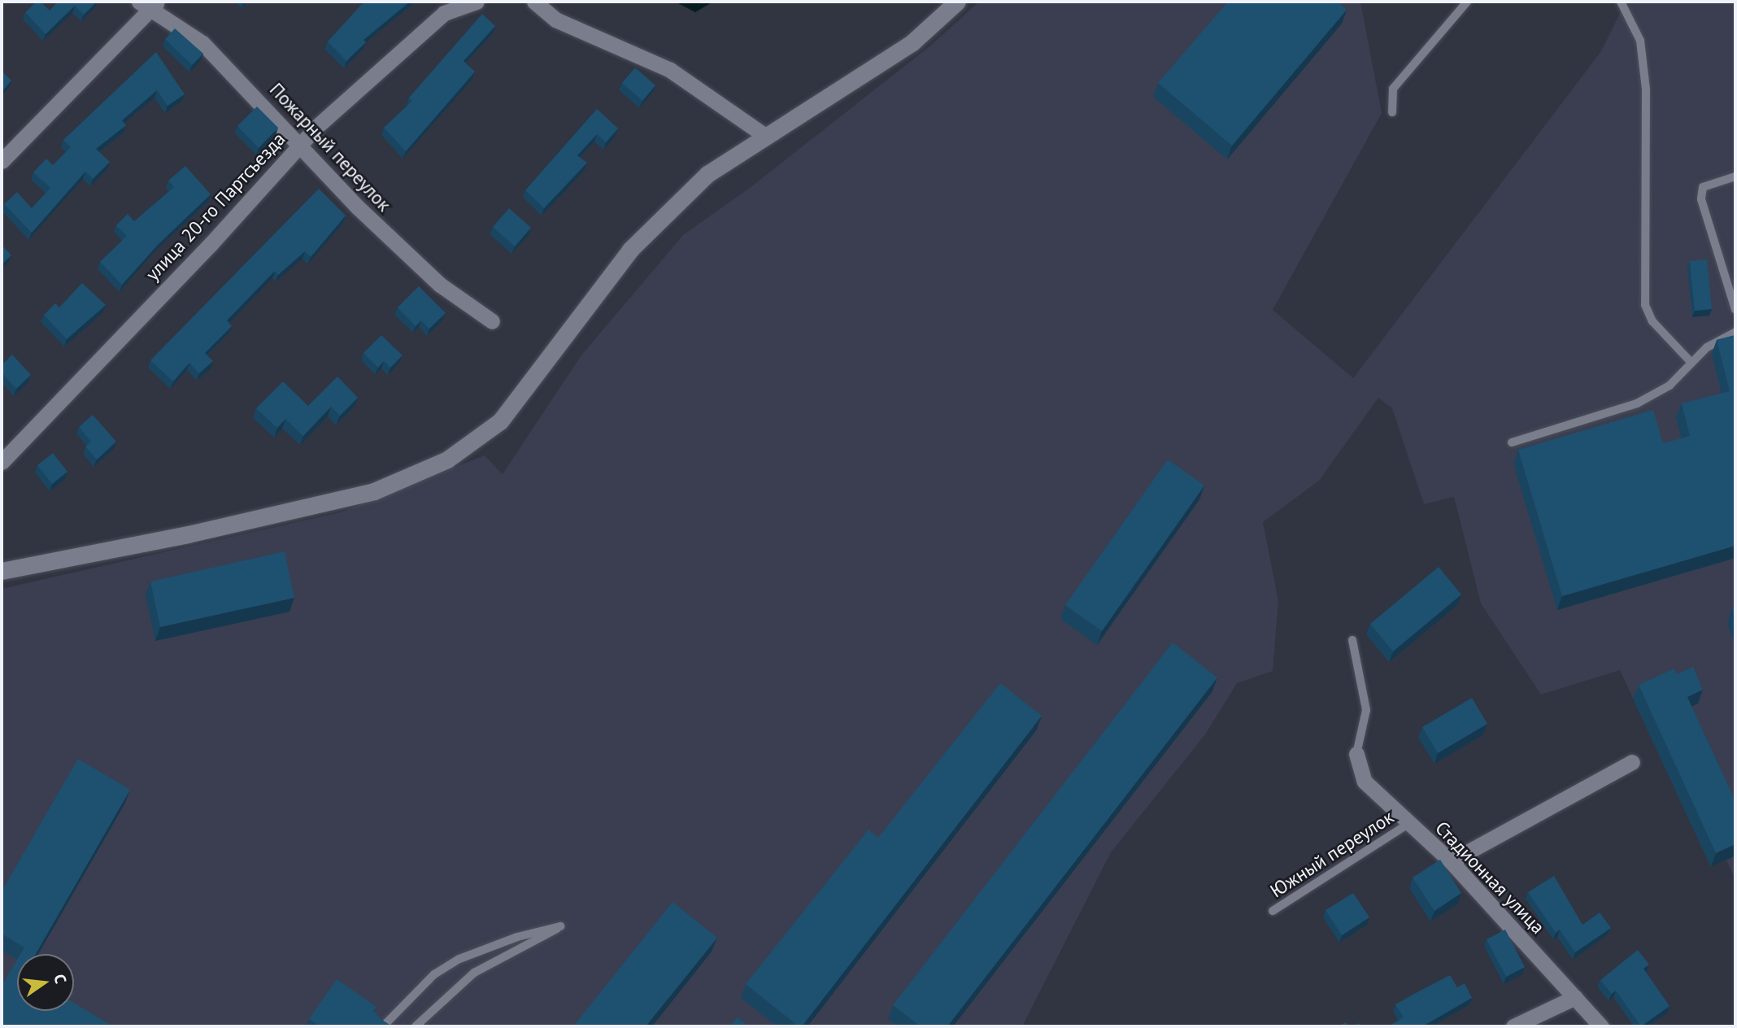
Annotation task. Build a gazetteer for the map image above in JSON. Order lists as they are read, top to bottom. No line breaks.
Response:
{"streets":{"street":["Пожарный переулок","улица 20-го Партсъезда","Стадионная улица"],"lane":["Южный переулок"]},"crossings":[["Пожарный переулок","улица 20-го Партсъезда"],["Южный переулок","Стадионная улица"]],"north":"right"}
